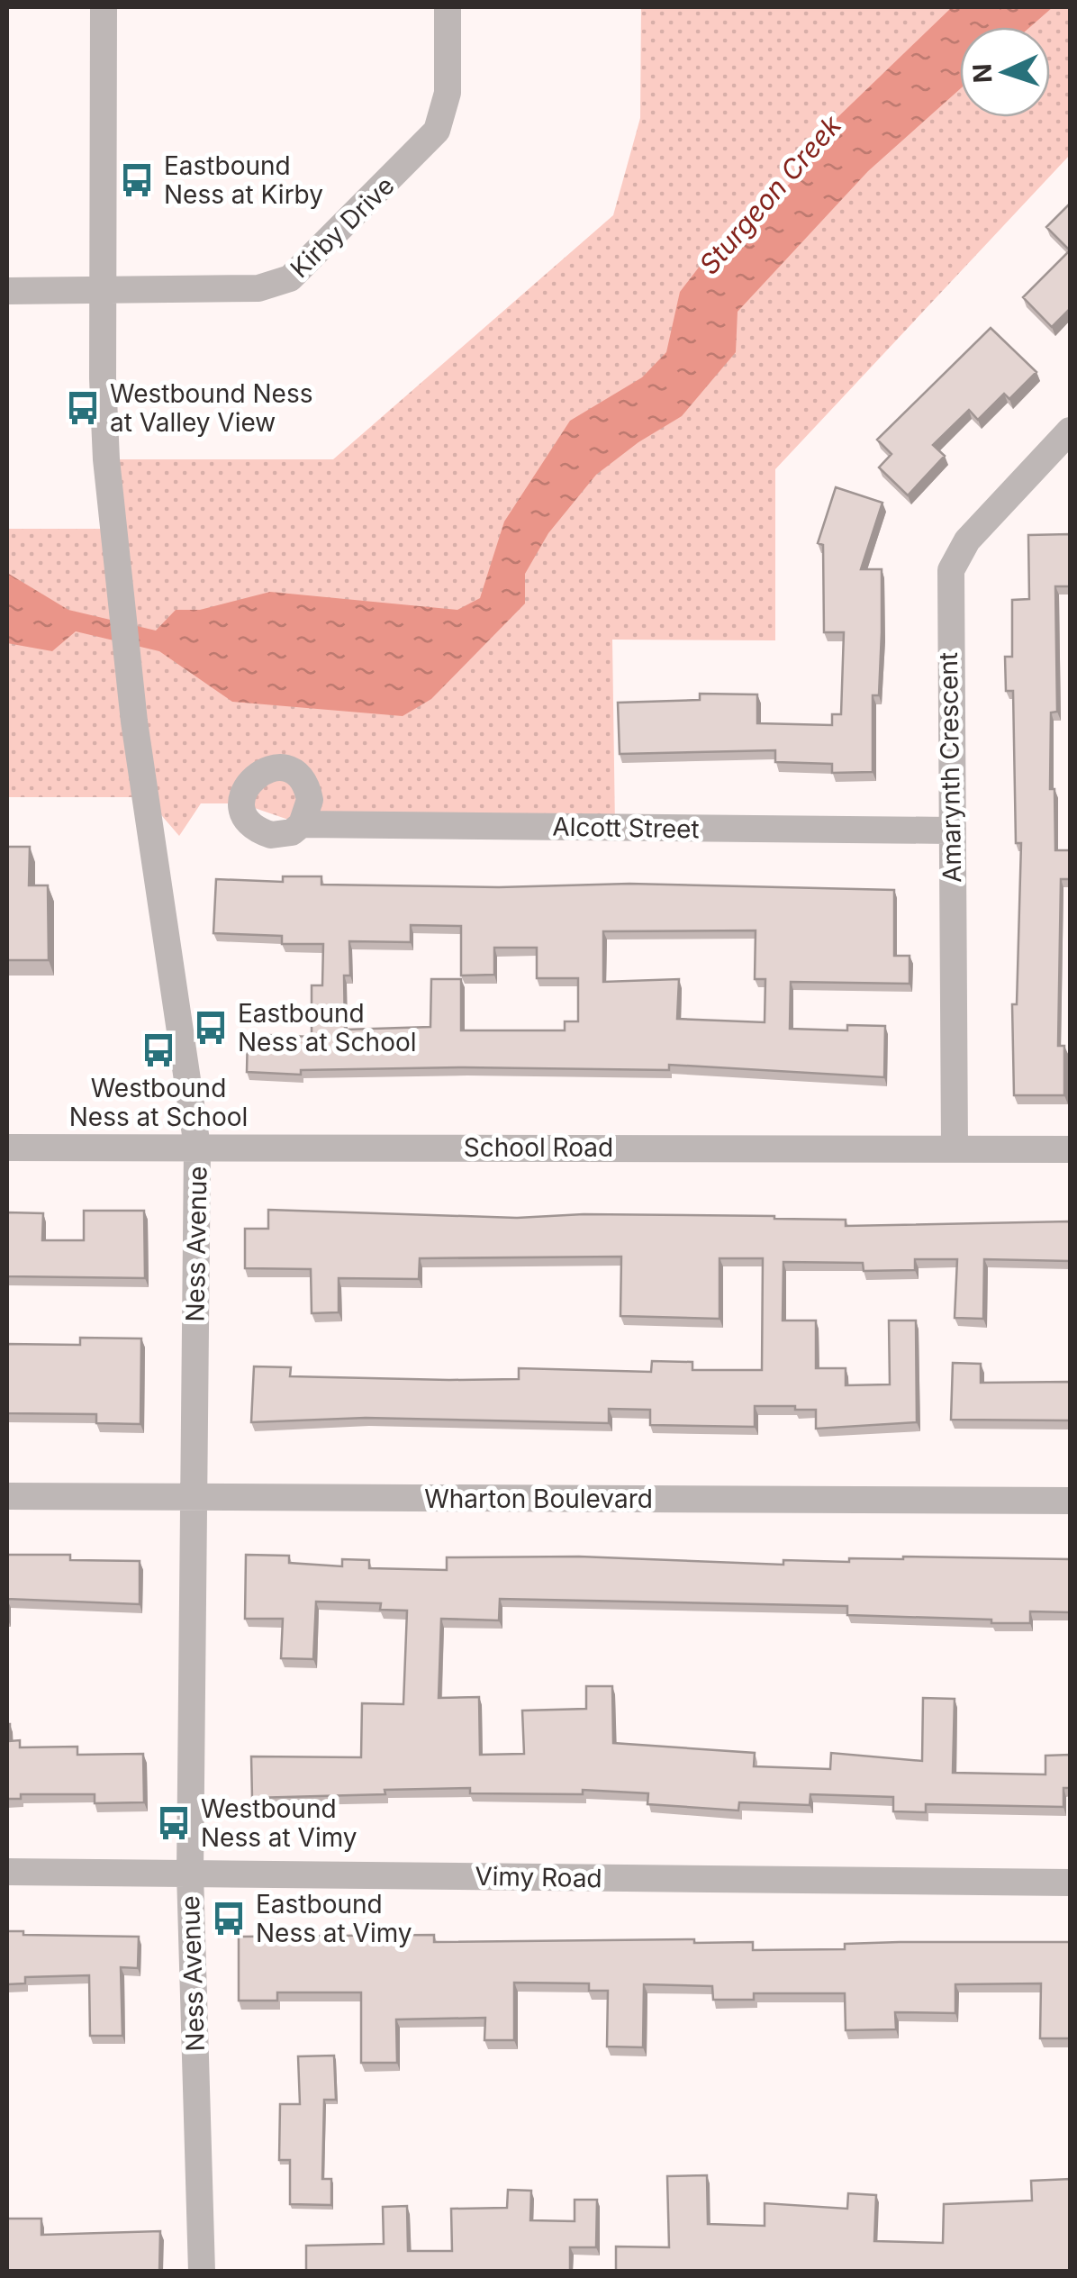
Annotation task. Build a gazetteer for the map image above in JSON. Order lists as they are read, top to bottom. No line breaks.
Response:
{"streets":{"street":["Kirby Drive","Amarynth Crescent","Alcott Street","School Road","Ness Avenue","Wharton Boulevard","Vimy Road"]},"crossings":[["Kirby Drive","Ness Avenue"],["Amarynth Crescent","Alcott Street"],["Amarynth Crescent","School Road"],["School Road","Ness Avenue"],["Ness Avenue","Wharton Boulevard"],["Ness Avenue","Vimy Road"]],"water":["Sturgeon Creek"],"places":{"bus stop":["Eastbound Ness at Kirby","Westbound Ness at Valley View","Eastbound Ness at School","Westbound Ness at School","Westbound Ness at Vimy","Eastbound Ness at Vimy"]},"north":"left"}
